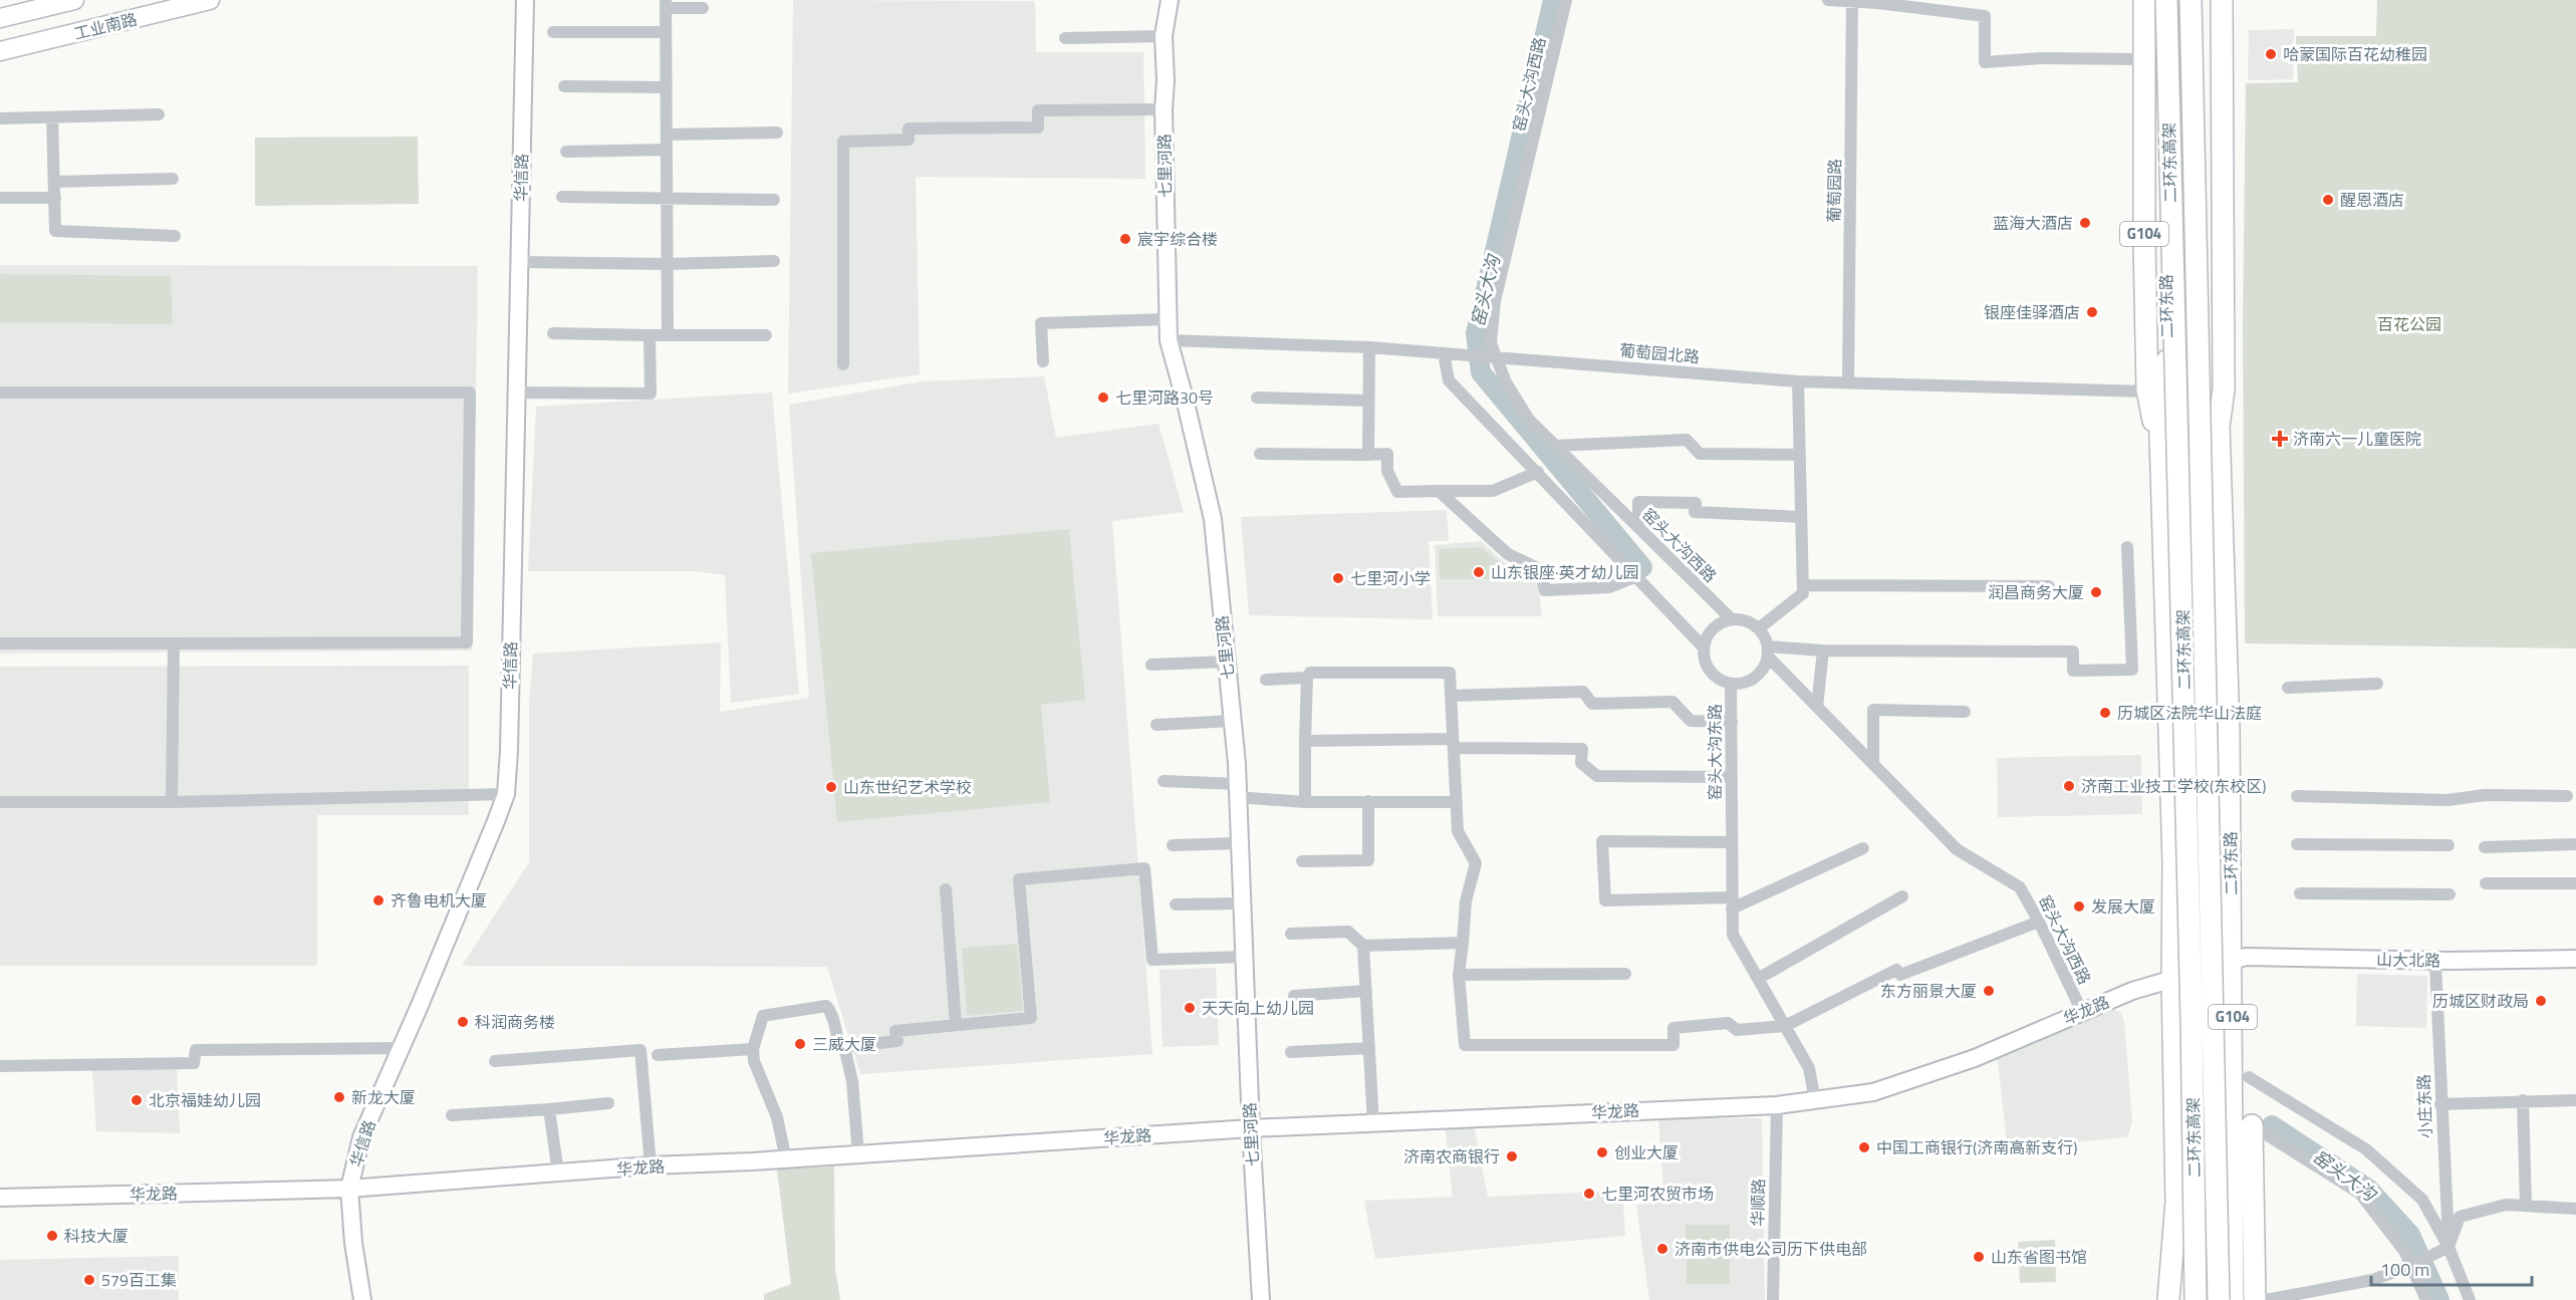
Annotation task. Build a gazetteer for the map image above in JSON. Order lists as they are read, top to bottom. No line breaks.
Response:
{"streets":{"highway":["二环东高架","G104","二环东路"],"main road":["工业南路","七里河路","华信路","山大北路","华龙路"],"street":["窑头大沟西路","葡萄园路","葡萄园北路","窑头大沟东路","小庄东路","华顺路"]},"crossings":[["窑头大沟西路","葡萄园北路"],["窑头大沟西路","窑头大沟东路"],["窑头大沟西路","华龙路"],["七里河路","葡萄园北路"],["七里河路","华龙路"],["华信路","华龙路"],["葡萄园路","葡萄园北路"],["二环东路","葡萄园北路"],["二环东路","山大北路"],["二环东路","华龙路"],["葡萄园北路","窑头大沟东路"],["窑头大沟东路","华龙路"],["山大北路","华龙路"],["山大北路","小庄东路"],["华龙路","华顺路"]],"water":["窑头大沟"],"parks":["百花公园"],"places":{"other":["哈蒙国际百花幼稚园","醒恩酒店","蓝海大酒店","宸宇综合楼","银座佳驿酒店","七里河路30号","山东银座·英才幼儿园","七里河小学","润昌商务大厦","历城区法院华山法庭","济南工业技工学校(东校区)","山东世纪艺术学校","齐鲁电机大厦","发展大厦","东方丽景大厦","历城区财政局","天天向上幼儿园","科润商务楼","三威大厦","新龙大厦","北京福娃幼儿园","中国工商银行(济南高新支行)","创业大厦","济南农商银行","七里河农贸市场","科技大厦","济南市供电公司历下供电部","山东省图书馆","579百工集"],"health":["济南六一儿童医院"]},"scale_bar":"100 m"}
